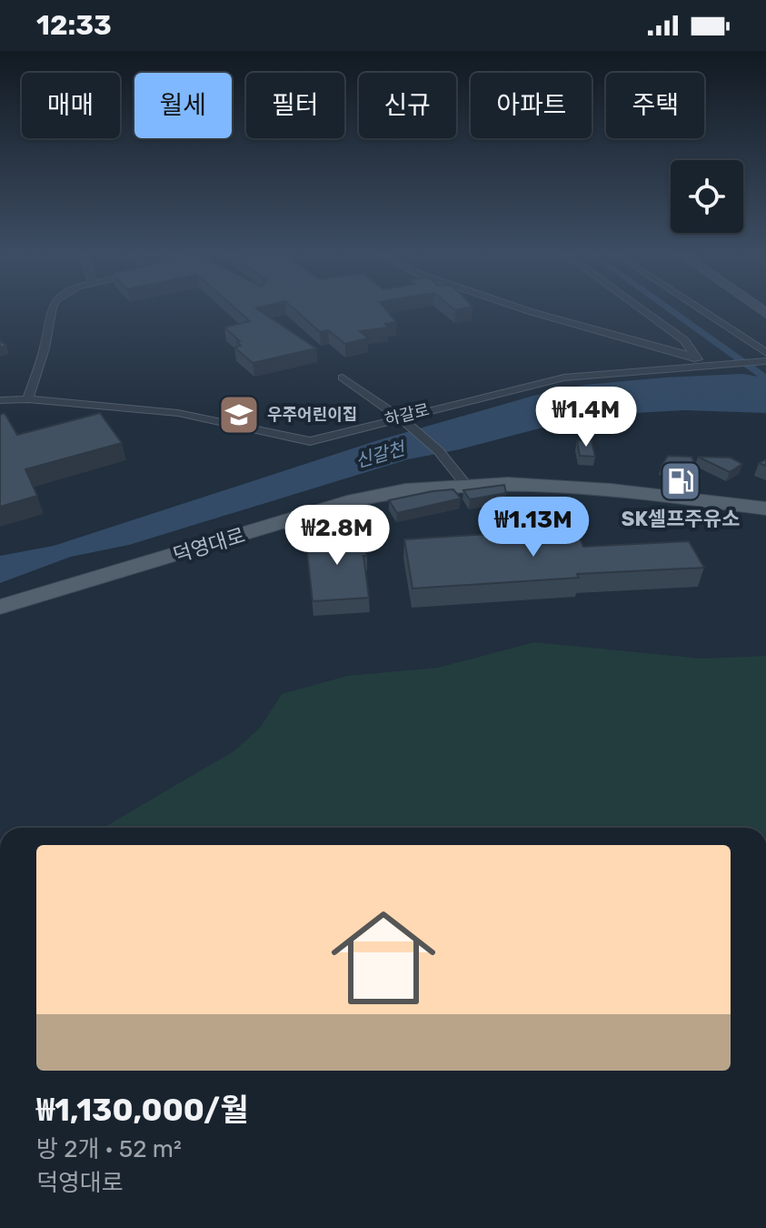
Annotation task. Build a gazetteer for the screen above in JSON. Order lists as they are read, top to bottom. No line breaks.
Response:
{"streets":{"main road":["덕영대로"],"street":["하갈로"]},"water":["신갈천"],"places":{"school or university":["우주어린이집"],"fuel station":["SK셀프주유소"]},"page":{"status":"12:33","chip":["매매","월세","필터","신규","아파트","주택"],"price":["₩1.4M","₩1.13M","₩2.8M"],"list":[{"name":"₩1,130,000/월","note":"방 2개 · 52 m² · 덕영대로"}]}}
